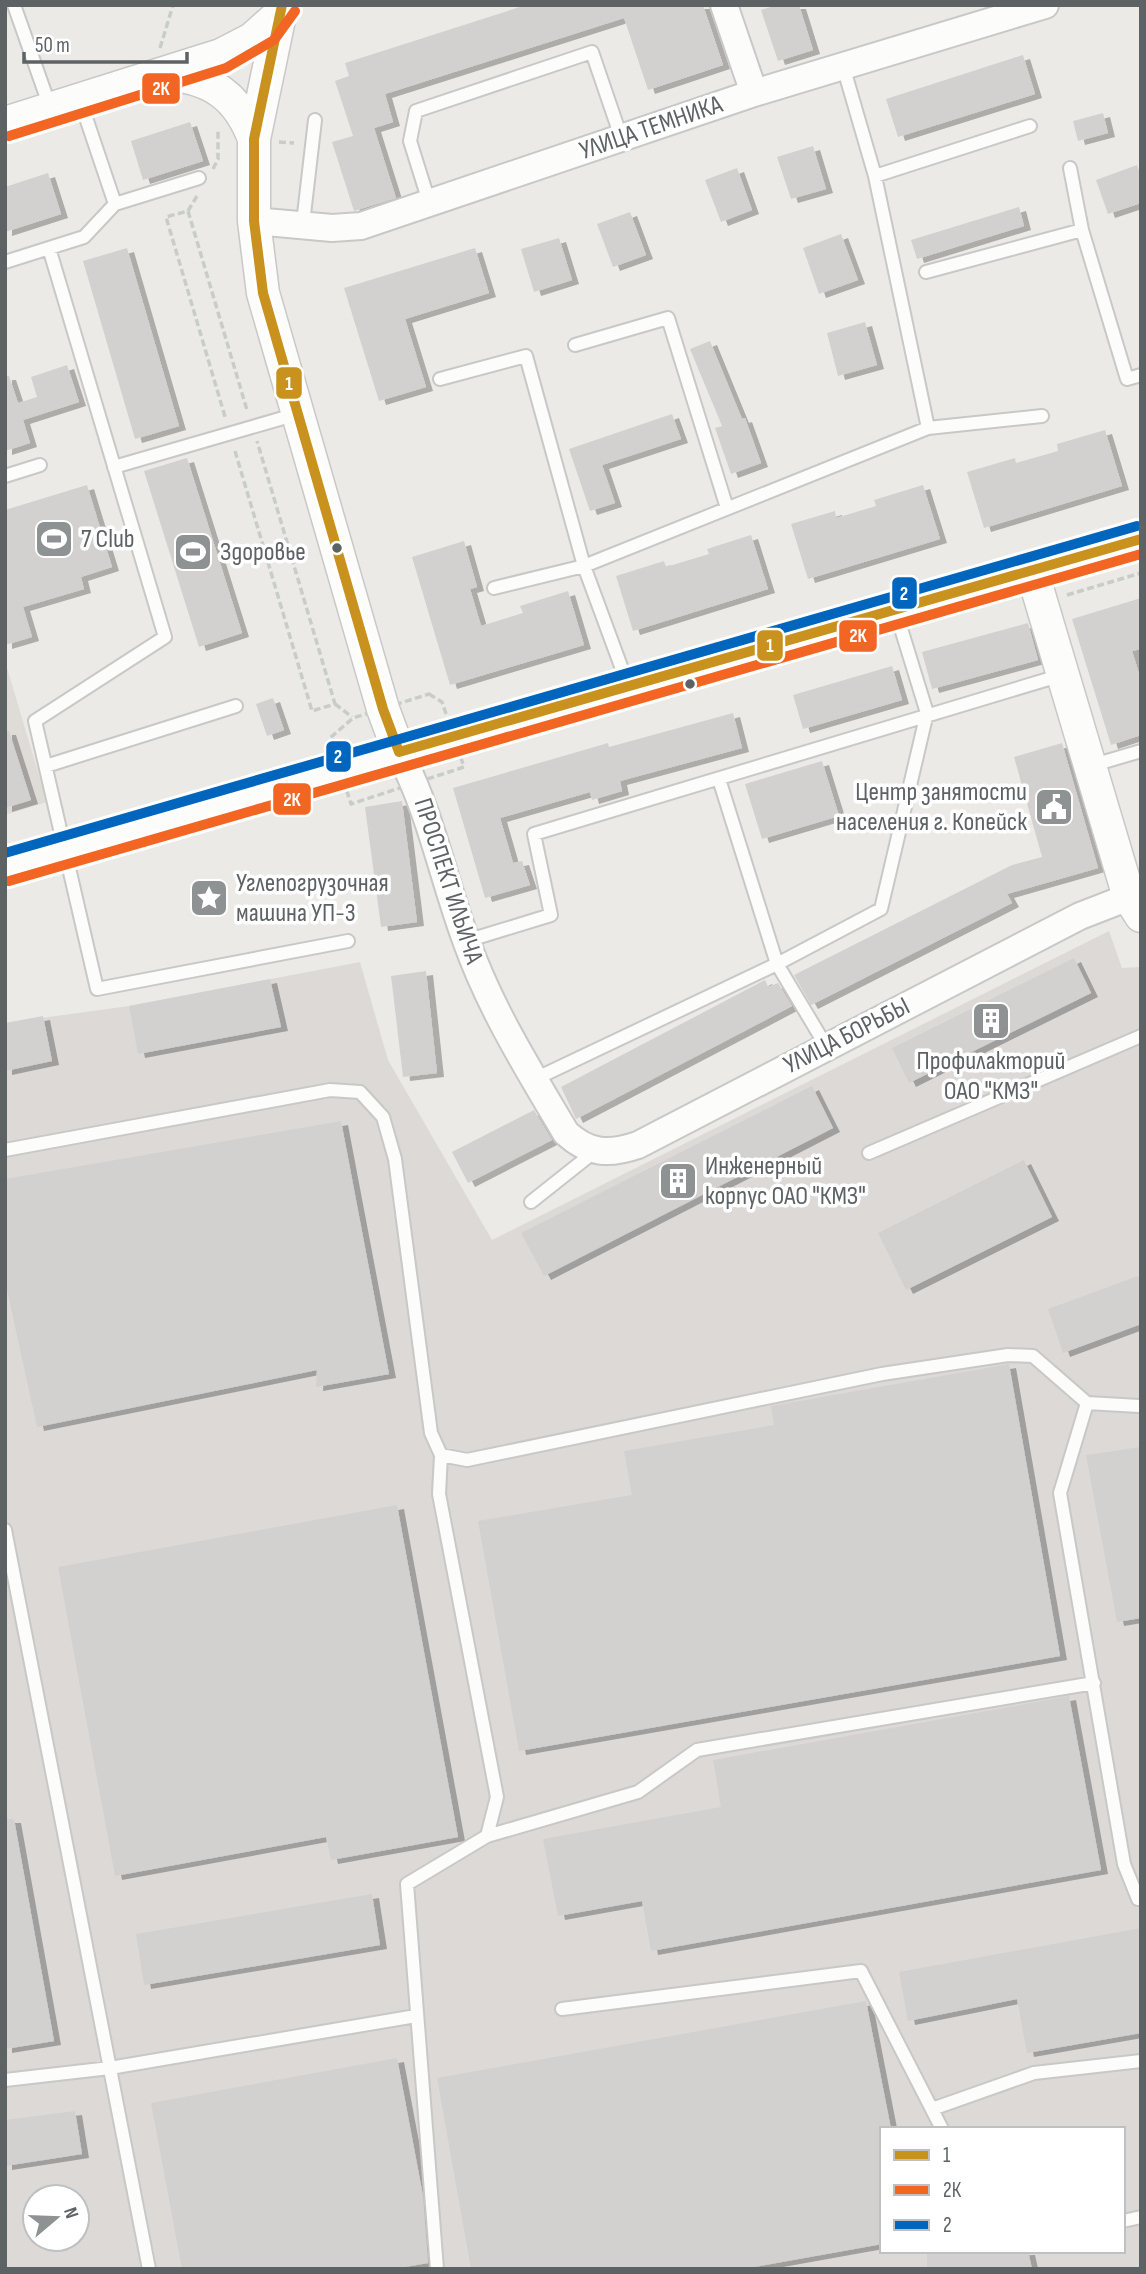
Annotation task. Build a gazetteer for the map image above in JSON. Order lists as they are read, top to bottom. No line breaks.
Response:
{"streets":{"street":["УЛИЦА ТЕМНИКА","ПРОСПЕКТ ИЛЬИЧА","УЛИЦА БОРЬБЫ"]},"crossings":[["УЛИЦА ТЕМНИКА","ПРОСПЕКТ ИЛЬИЧА"],["ПРОСПЕКТ ИЛЬИЧА","УЛИЦА БОРЬБЫ"]],"places":{"sports":["7 Club","Здоровье"],"public building":["Центр занятости населения г. Копейск"],"place":["Углепогрузочная машина УП-3"],"building":["Профилакторий ОАО \"КМЗ\"","Инженерный корпус ОАО \"КМЗ\""]},"lines":["transit line 1","transit line 2К","transit line 2"],"legend":["1","2К","2"],"scale_bar":"50 m","north":"right"}
